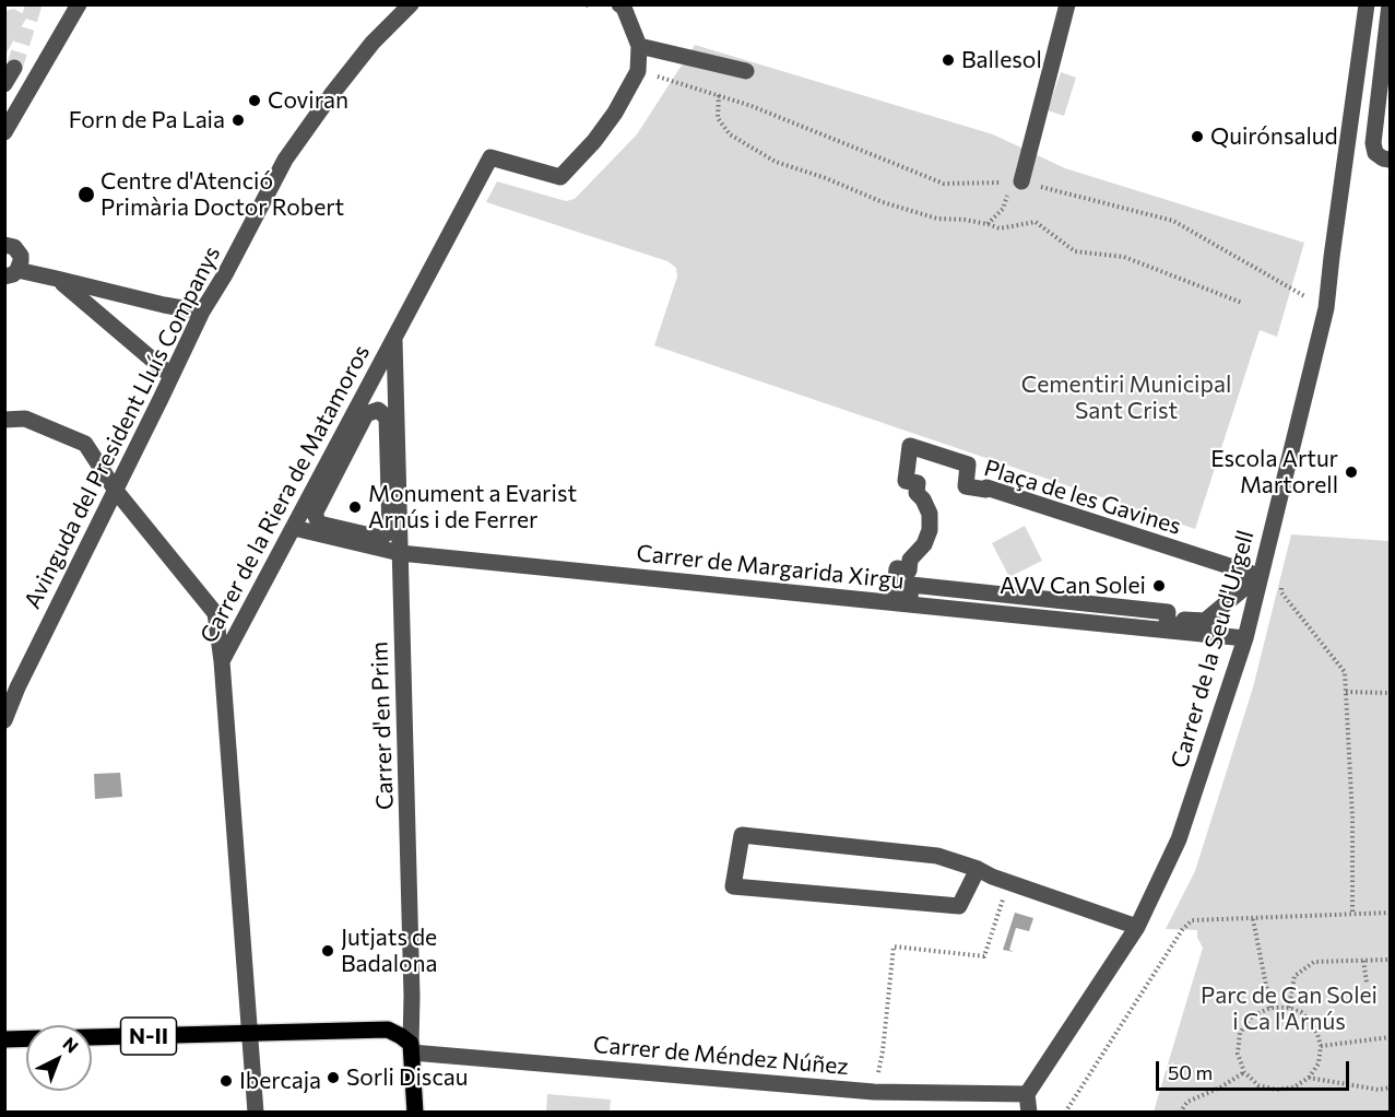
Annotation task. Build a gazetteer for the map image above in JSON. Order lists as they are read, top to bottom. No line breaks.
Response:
{"streets":{"main road":["Carrer d'en Prim","N-II"],"street":["Avinguda del President Lluís Companys","Carrer de la Riera de Matamoros","Plaça de les Gavines","Carrer de Margarida Xirgu","Carrer de la Seu d'Urgell","Carrer de Méndez Núñez"]},"crossings":[["Carrer de la Riera de Matamoros","Carrer de Margarida Xirgu"],["Carrer de la Riera de Matamoros","Carrer d'en Prim"],["Carrer de la Riera de Matamoros","N-II"],["Carrer de Margarida Xirgu","Carrer de la Seu d'Urgell"],["Carrer de Margarida Xirgu","Carrer d'en Prim"],["Carrer de la Seu d'Urgell","Carrer de Méndez Núñez"],["Carrer d'en Prim","N-II"],["Carrer d'en Prim","Carrer de Méndez Núñez"],["N-II","Carrer de Méndez Núñez"]],"parks":["Cementiri Municipal Sant Crist","Parc de Can Solei i Ca l'Arnús"],"places":["Ballesol","Coviran","Forn de Pa Laia","Quirónsalud","Centre d'Atenció Primària Doctor Robert","Escola Artur Martorell","Monument a Evarist Arnús i de Ferrer","AVV Can Solei","Jutjats de Badalona","Sorli Discau","Ibercaja"],"scale_bar":"50 m","north":"top right"}
